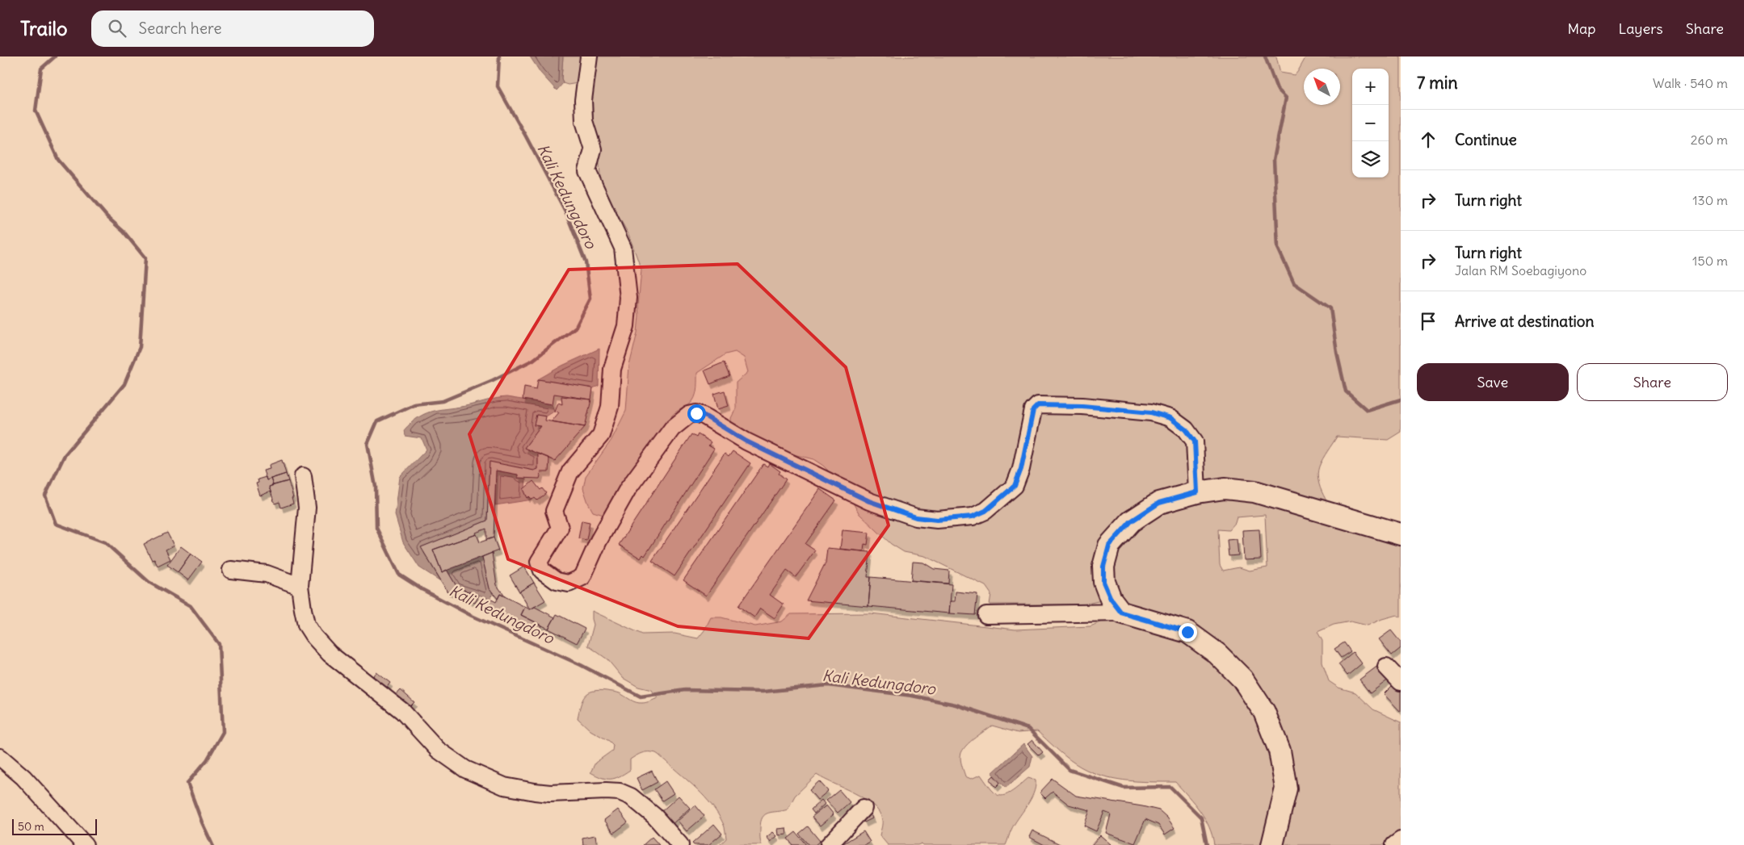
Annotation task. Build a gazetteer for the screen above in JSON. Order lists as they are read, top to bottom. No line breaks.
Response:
{"water":["Kali Kedungdoro"],"scale_bar":"50 m","north":"top left","page":{"header":"Trailo","search":"Search here","nav":["Map","Layers","Share"],"heading":["7 min","Walk · 540 m"],"map_buttons":["+","−"],"list":[["Continue","260 m"],["Turn right","130 m"],["Turn right","Jalan RM Soebagiyono","150 m"],"Arrive at destination"],"buttons":["Save","Share"],"scale":"50 m"}}
